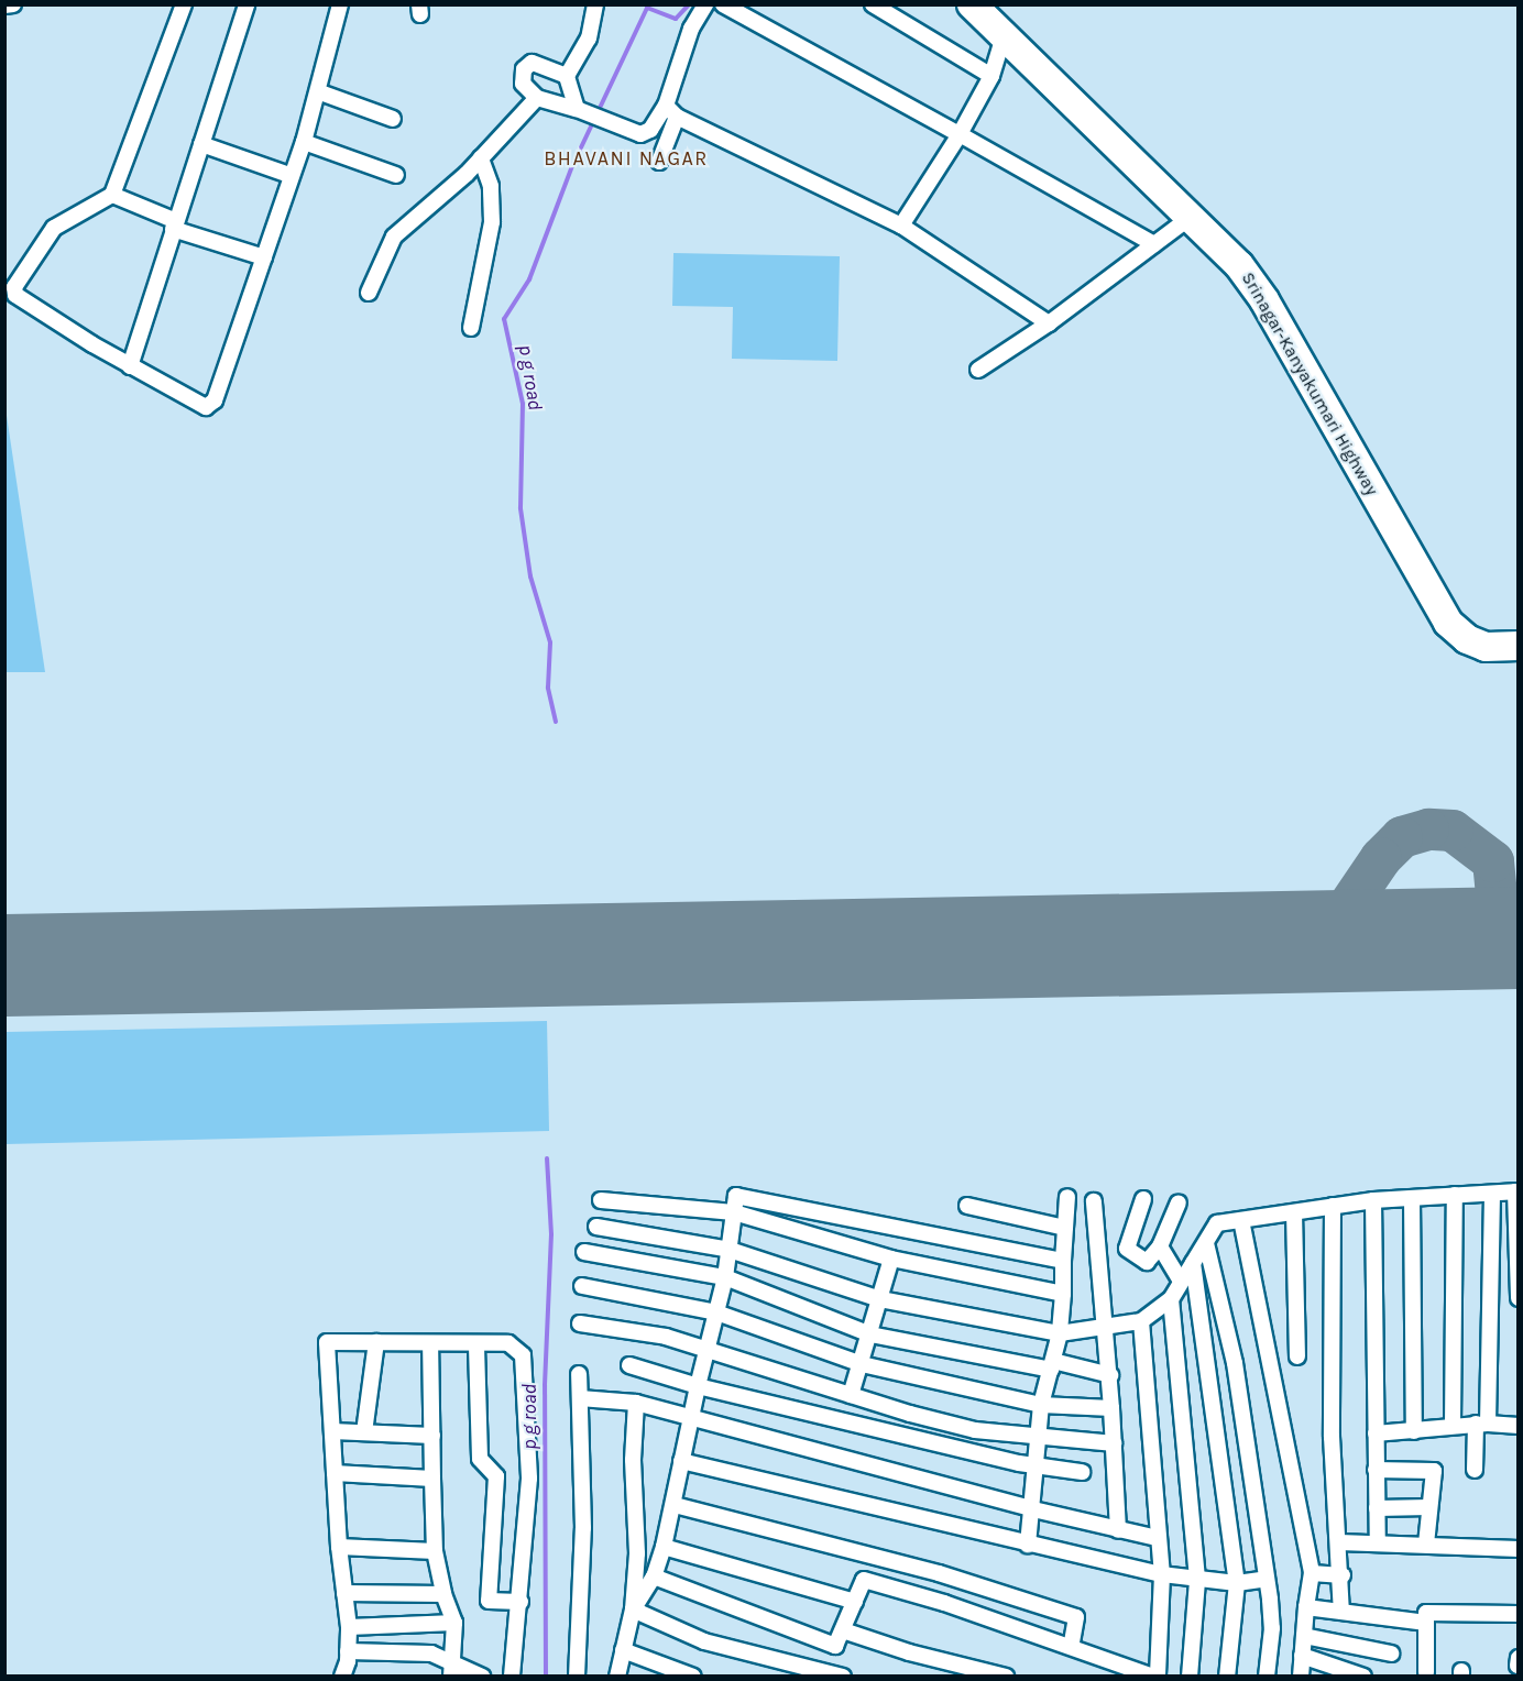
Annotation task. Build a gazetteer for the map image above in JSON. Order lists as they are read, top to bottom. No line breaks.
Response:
{"streets":{"highway":["Srinagar-Kanyakumari Highway"]},"districts":["BHAVANI NAGAR"],"water":["p g road"]}
